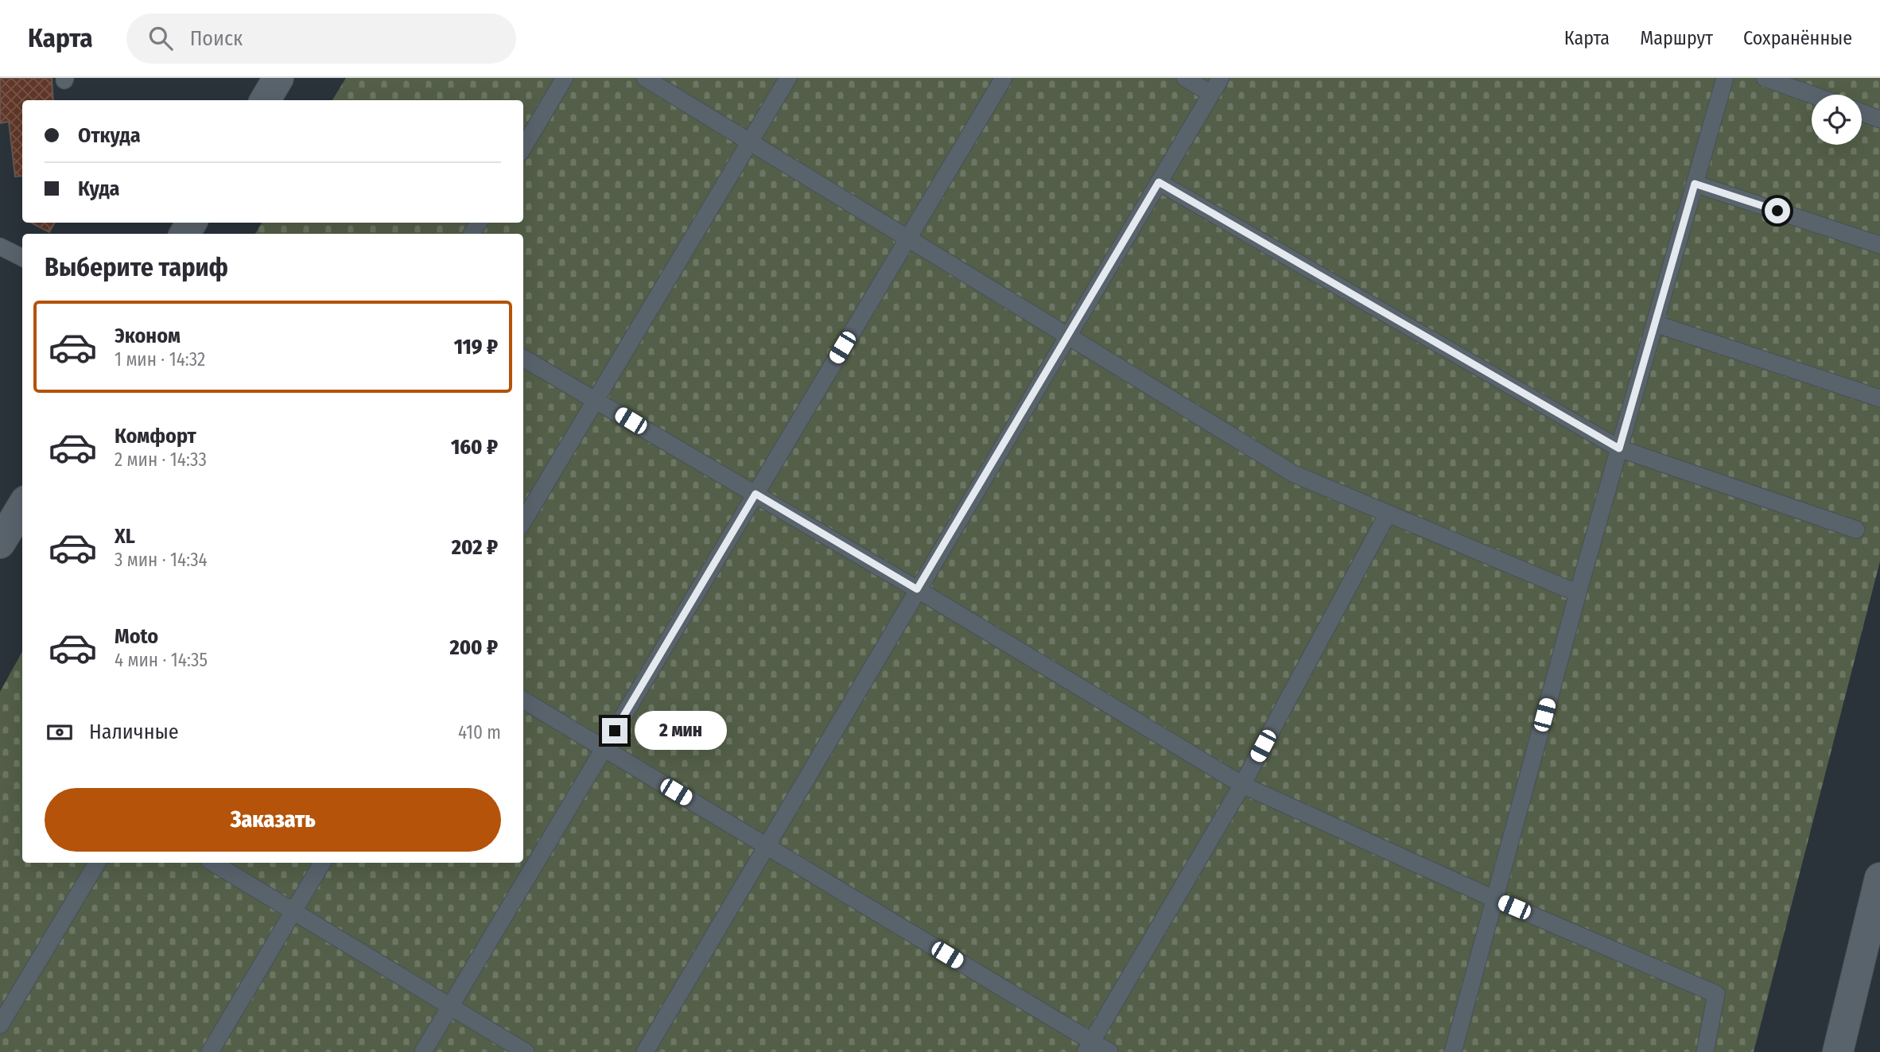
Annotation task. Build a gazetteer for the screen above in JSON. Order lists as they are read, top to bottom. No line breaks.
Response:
{"page":{"header":"Карта","search":"Поиск","nav":["Карта","Маршрут","Сохранённые"],"banner":["Откуда","Куда"],"heading":"Выберите тариф","list":[{"name":"Эконом","note":"1 мин · 14:32","value":"119 ₽"},{"name":"Комфорт","note":"2 мин · 14:33","value":"160 ₽"},{"name":"XL","note":"3 мин · 14:34","value":"202 ₽"},{"name":"Moto","note":"4 мин · 14:35","value":"200 ₽"}],"pay":["Наличные","410 m"],"bubble":"2 мин","buttons":"Заказать"}}
